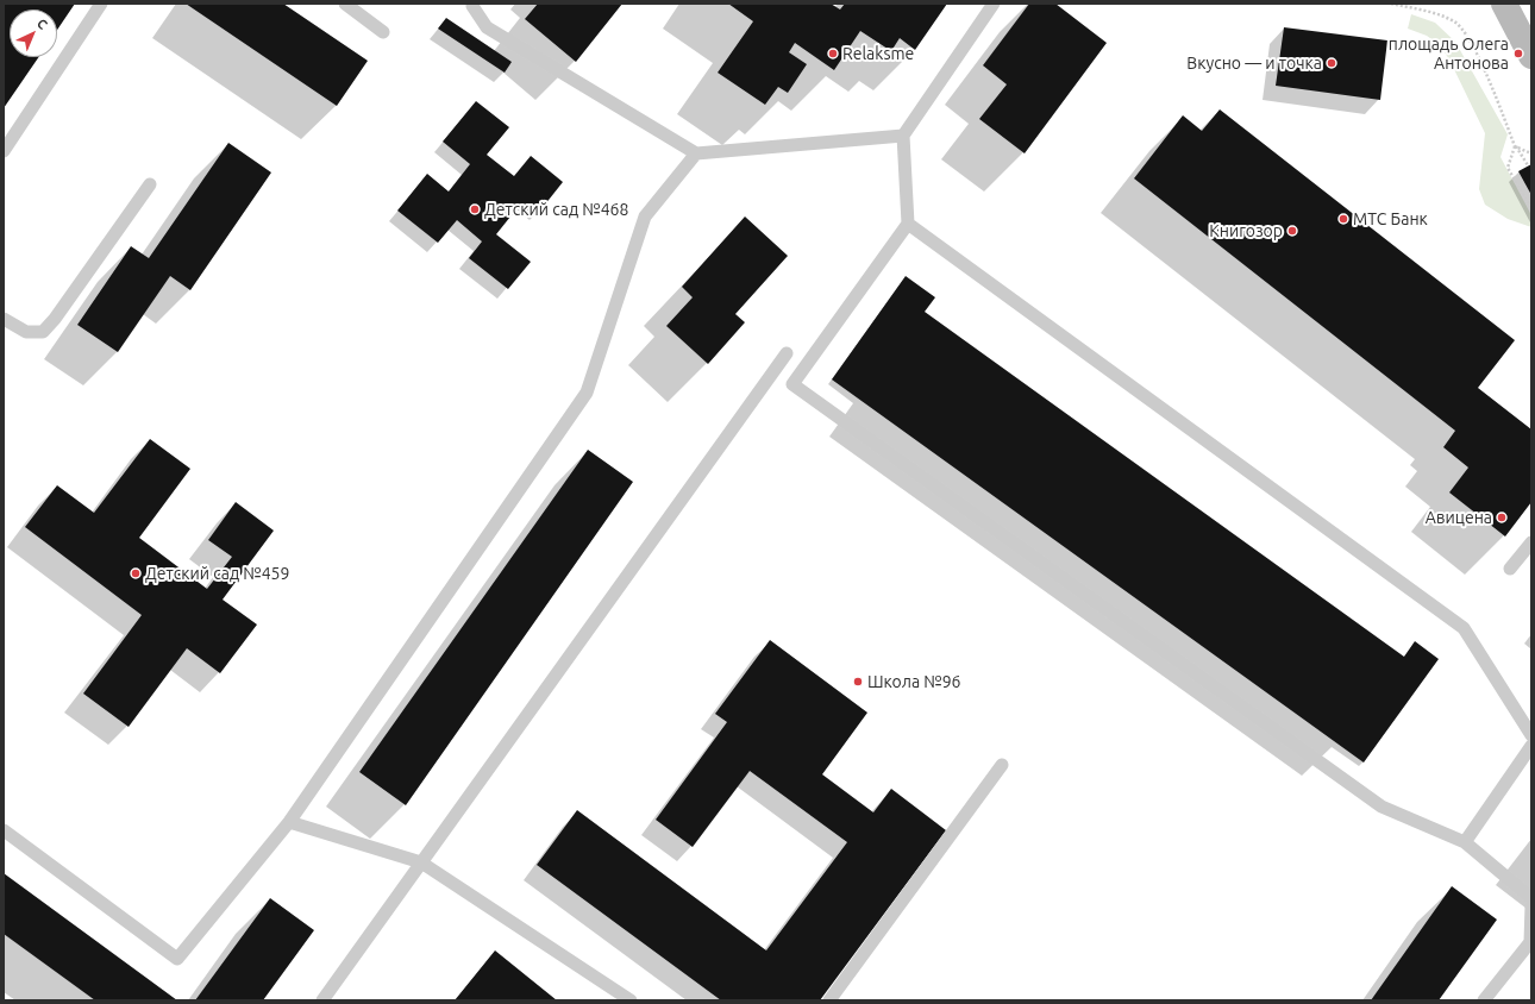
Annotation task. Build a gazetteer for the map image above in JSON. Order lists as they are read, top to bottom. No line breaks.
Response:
{"places":["Relaksme","площадь Олега Антонова","Вкусно — и точка","Детский сад №468","МТС Банк","Книгозор","Авицена","Детский сад №459","Школа №96"],"north":"top right"}
